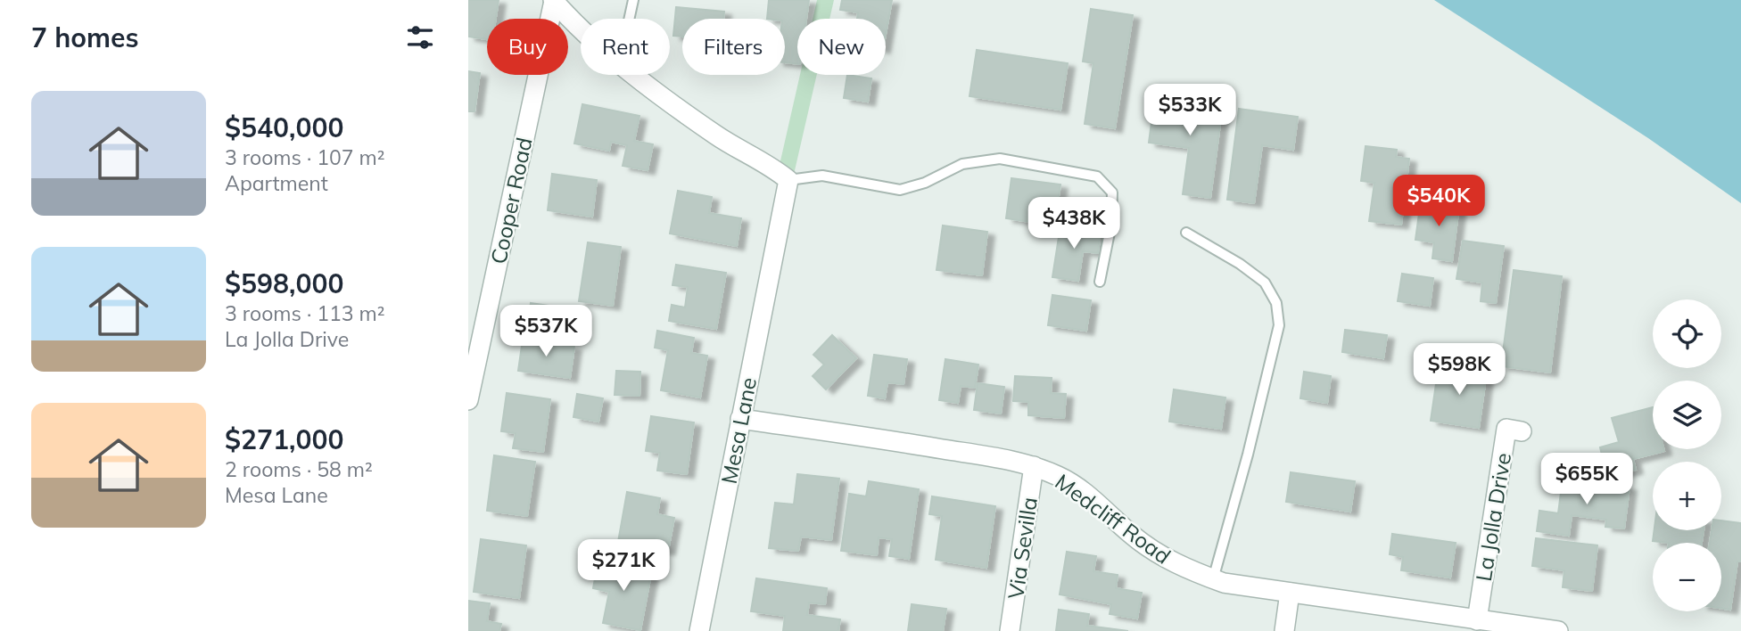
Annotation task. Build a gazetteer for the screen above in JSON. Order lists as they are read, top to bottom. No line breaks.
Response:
{"streets":{"street":["Cooper Road","Mesa Lane","La Jolla Drive","Medcliff Road","Via Sevilla"]},"crossings":[["Mesa Lane","Medcliff Road"],["La Jolla Drive","Medcliff Road"],["Medcliff Road","Via Sevilla"]],"page":{"heading":"7 homes","chip":["Buy","Rent","Filters","New"],"list":[{"name":"$540,000","note":"3 rooms · 107 m² · Apartment"},{"name":"$598,000","note":"3 rooms · 113 m² · La Jolla Drive"},{"name":"$271,000","note":"2 rooms · 58 m² · Mesa Lane"}],"price":["$533K","$540K","$438K","$537K","$598K","$655K","$271K"],"map_buttons":["+","−"]}}
